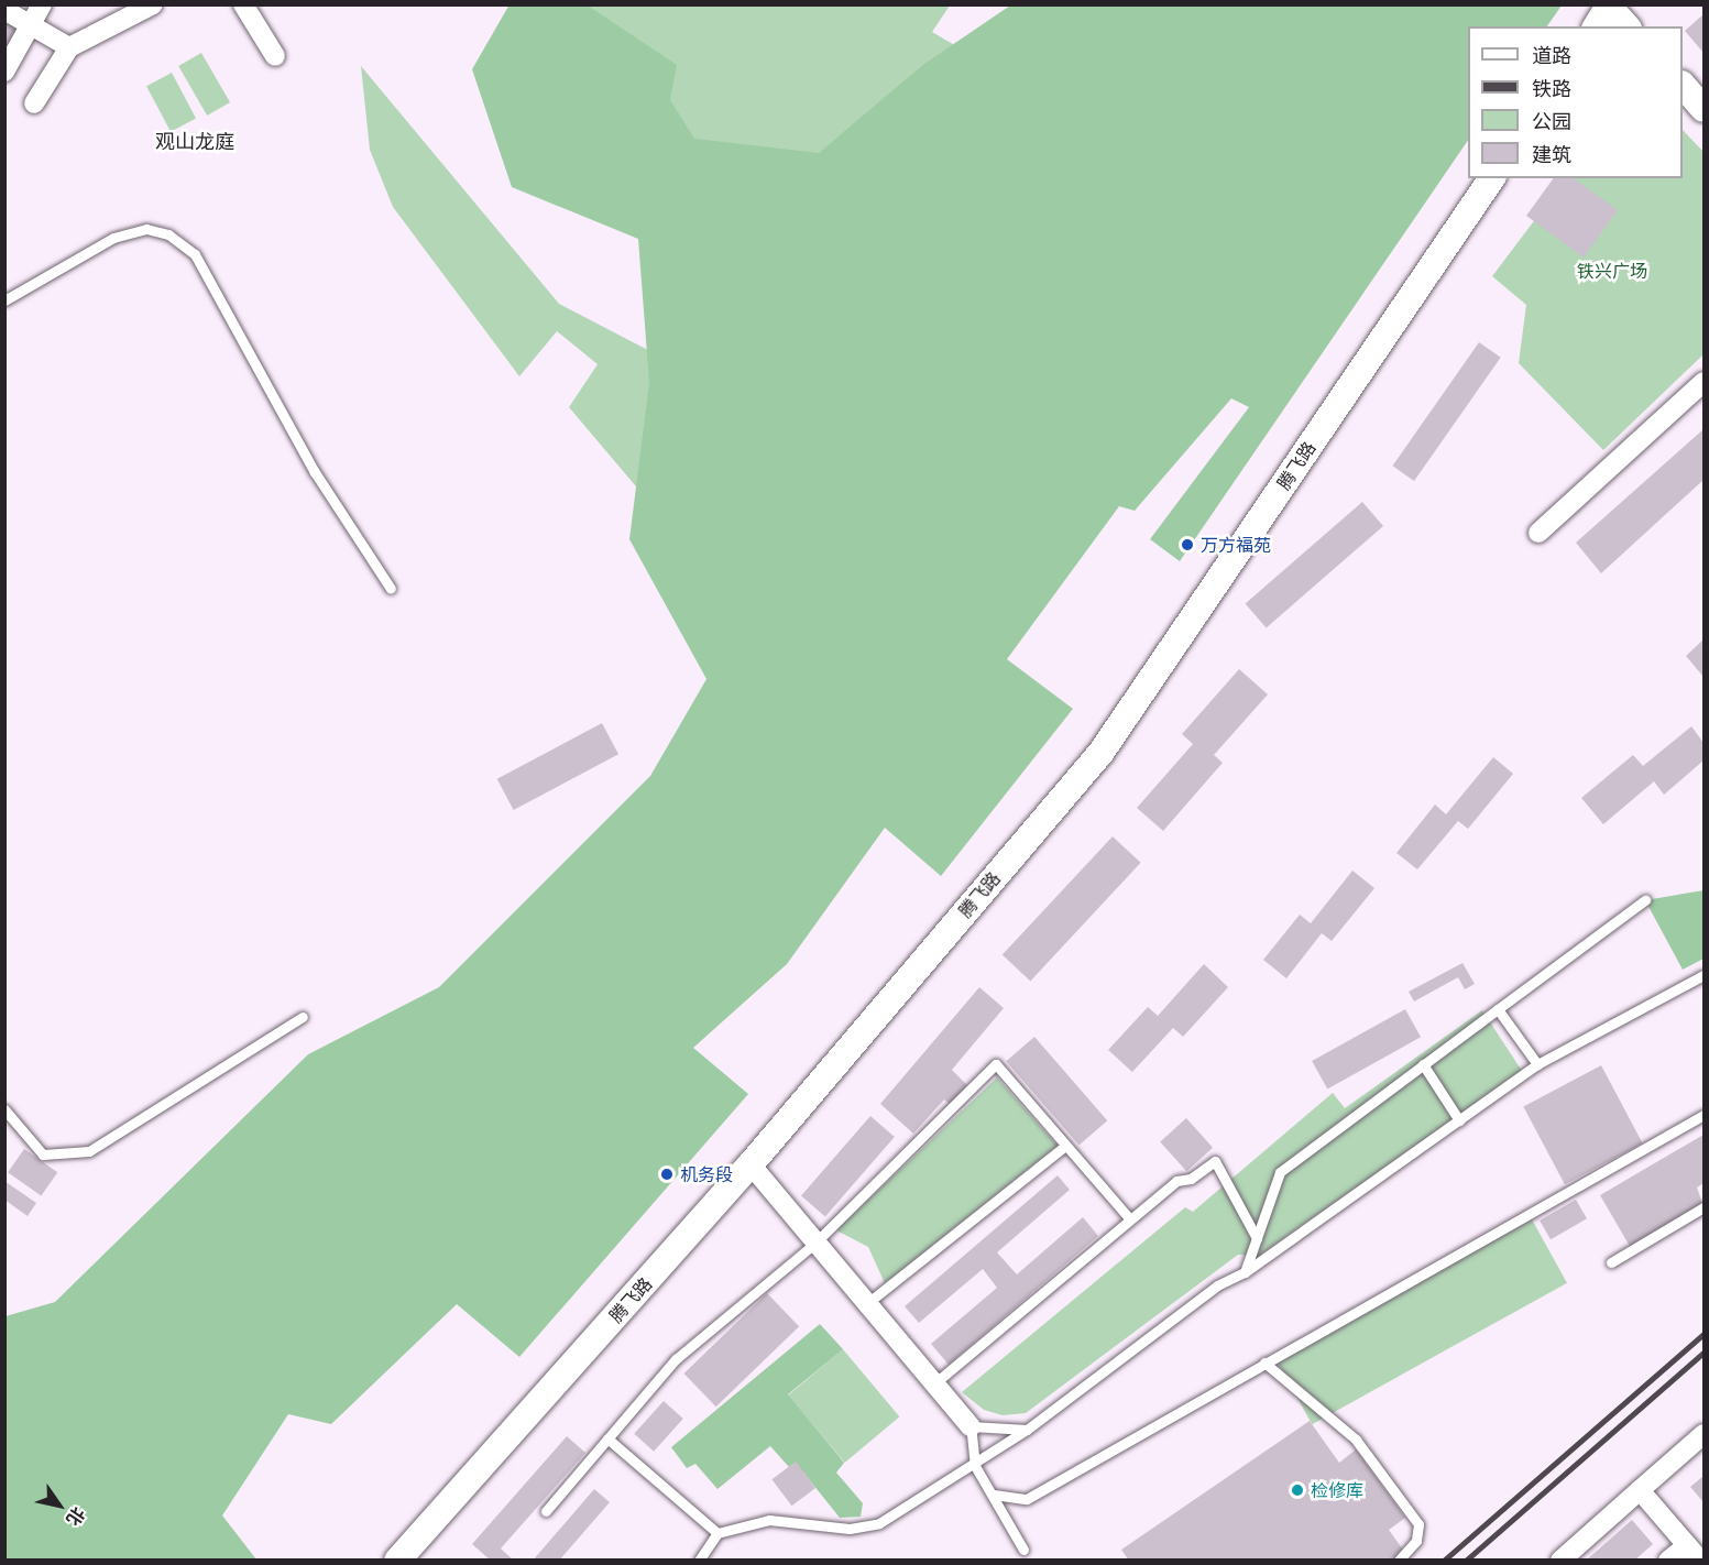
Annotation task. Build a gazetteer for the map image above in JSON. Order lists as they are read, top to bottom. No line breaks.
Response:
{"streets":{"street":["腾飞路"]},"districts":["观山龙庭"],"parks":["铁兴广场"],"places":["万方福苑","机务段","检修库"],"legend":["道路","铁路","公园","建筑"],"north":"bottom right"}
